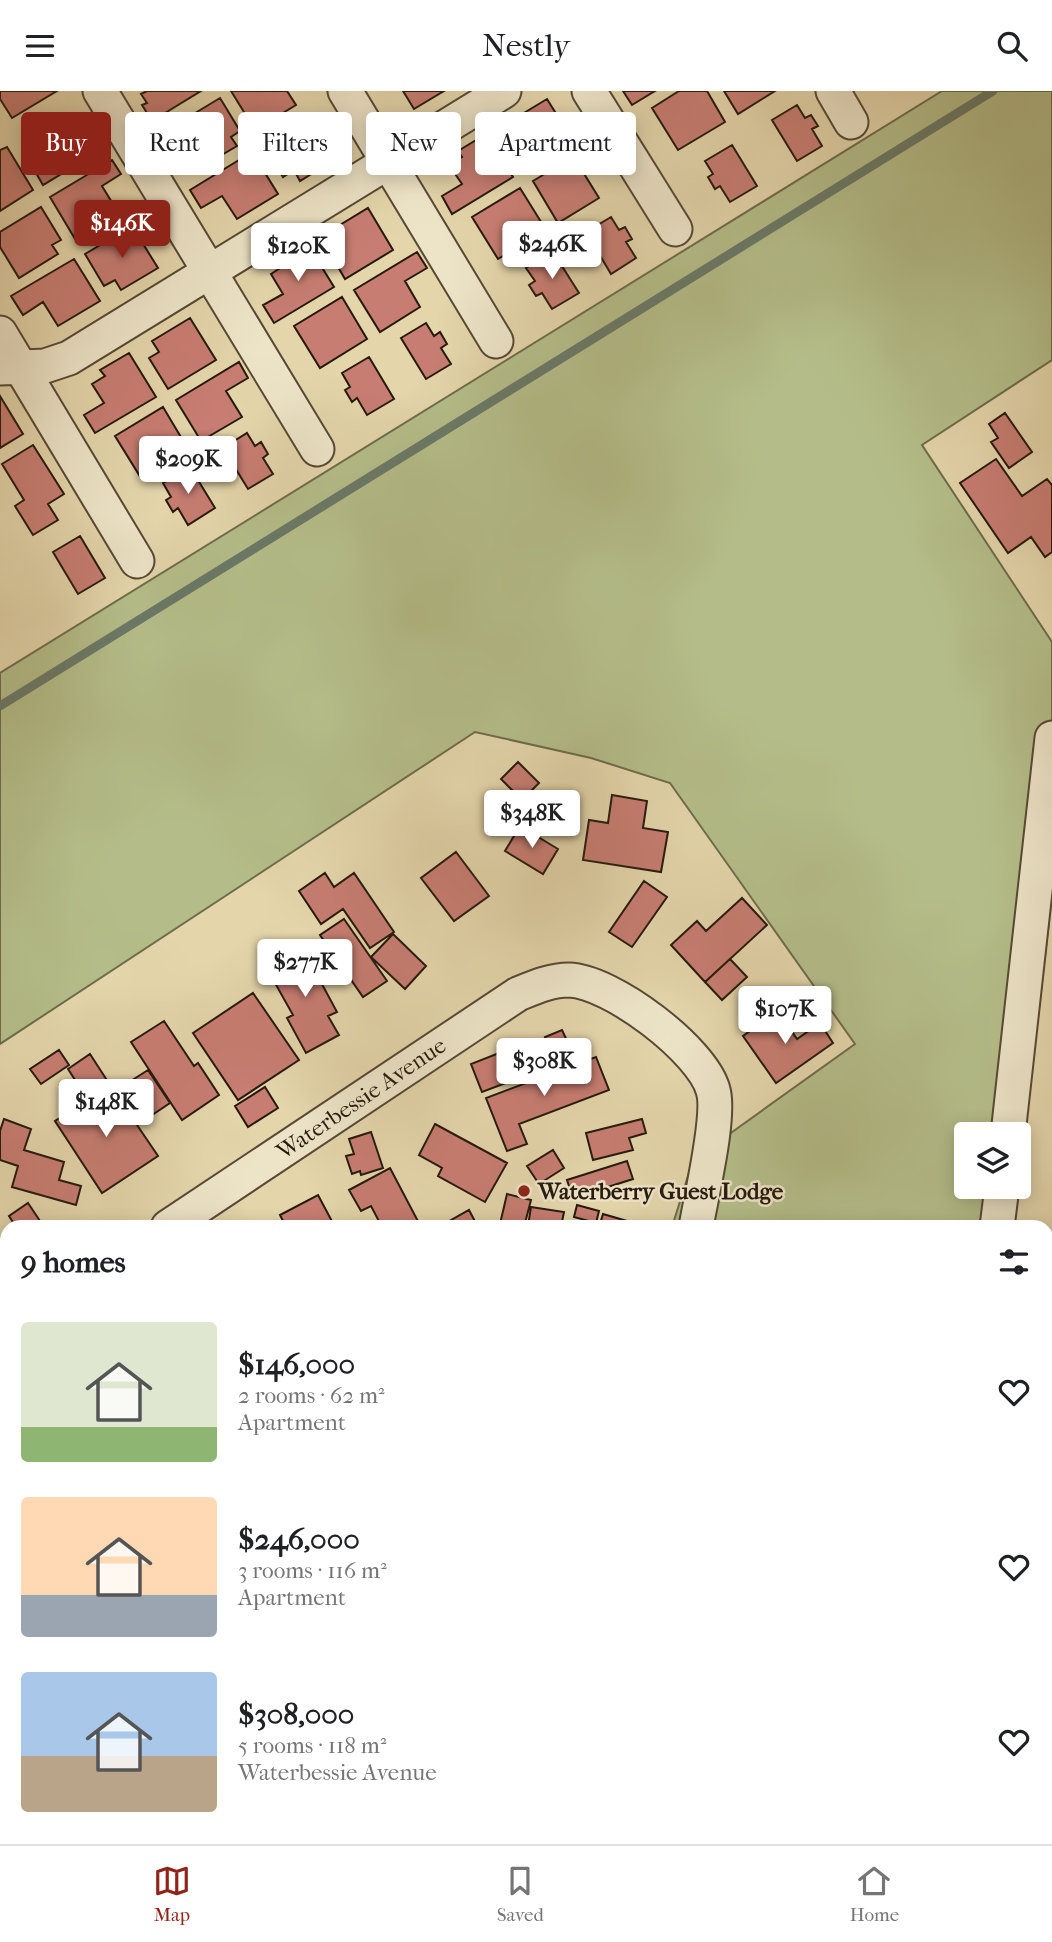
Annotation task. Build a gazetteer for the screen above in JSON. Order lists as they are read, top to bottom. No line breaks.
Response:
{"streets":{"street":["Waterbessie Avenue"]},"places":["Waterberry Guest Lodge"],"page":{"header":"Nestly","chip":["Buy","Rent","Filters","New","Apartment"],"price":["$146K","$246K","$120K","$209K","$348K","$277K","$107K","$308K","$148K"],"heading":"9 homes","list":[{"name":"$146,000","note":"2 rooms · 62 m² · Apartment"},{"name":"$246,000","note":"3 rooms · 116 m² · Apartment"},{"name":"$308,000","note":"5 rooms · 118 m² · Waterbessie Avenue"}],"tabs":["Map","Saved","Home"]}}
